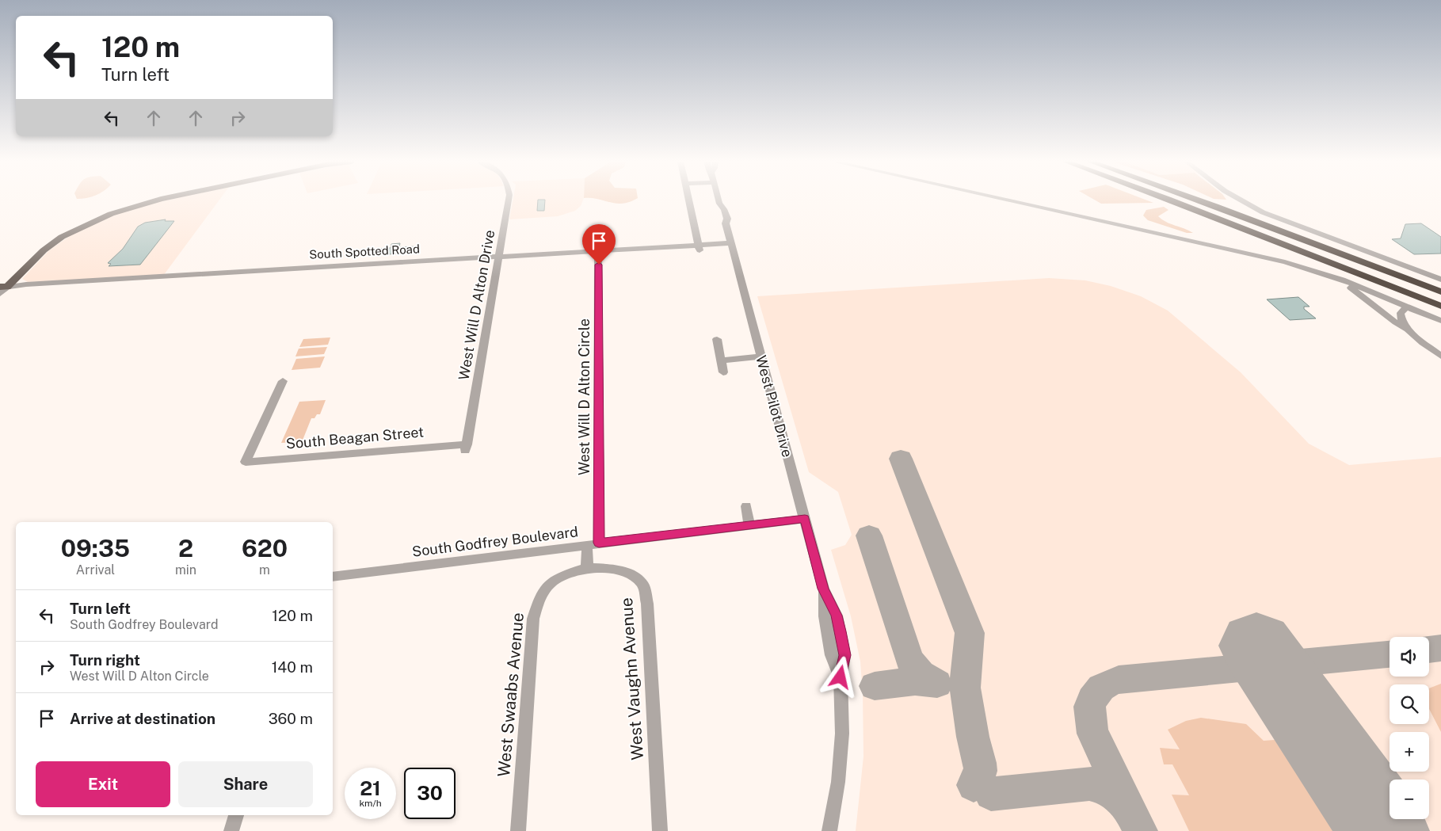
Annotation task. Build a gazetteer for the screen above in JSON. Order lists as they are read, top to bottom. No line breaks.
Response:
{"streets":{"street":["South Spotted Road","West Will D Alton Drive","West Will D Alton Circle","West Pilot Drive","South Beagan Street","South Godfrey Boulevard","West Vaughn Avenue","West Swaabs Avenue"]},"crossings":[["South Spotted Road","West Will D Alton Drive"],["South Spotted Road","West Will D Alton Circle"],["South Spotted Road","West Pilot Drive"],["West Will D Alton Drive","South Beagan Street"],["West Will D Alton Circle","South Godfrey Boulevard"],["West Pilot Drive","South Godfrey Boulevard"],["West Vaughn Avenue","West Swaabs Avenue"]],"page":{"turn":["120 m","Turn left"],"eta":["09:35","Arrival","2","min","620","m"],"list":[{"name":"Turn left","note":"South Godfrey Boulevard","value":"120 m"},{"name":"Turn right","note":"West Will D Alton Circle","value":"140 m"},{"name":"Arrive at destination","value":"360 m"}],"map_buttons":["+","−"],"buttons":["Exit","Share"],"speed":"21 km/h","limit":"30"}}
